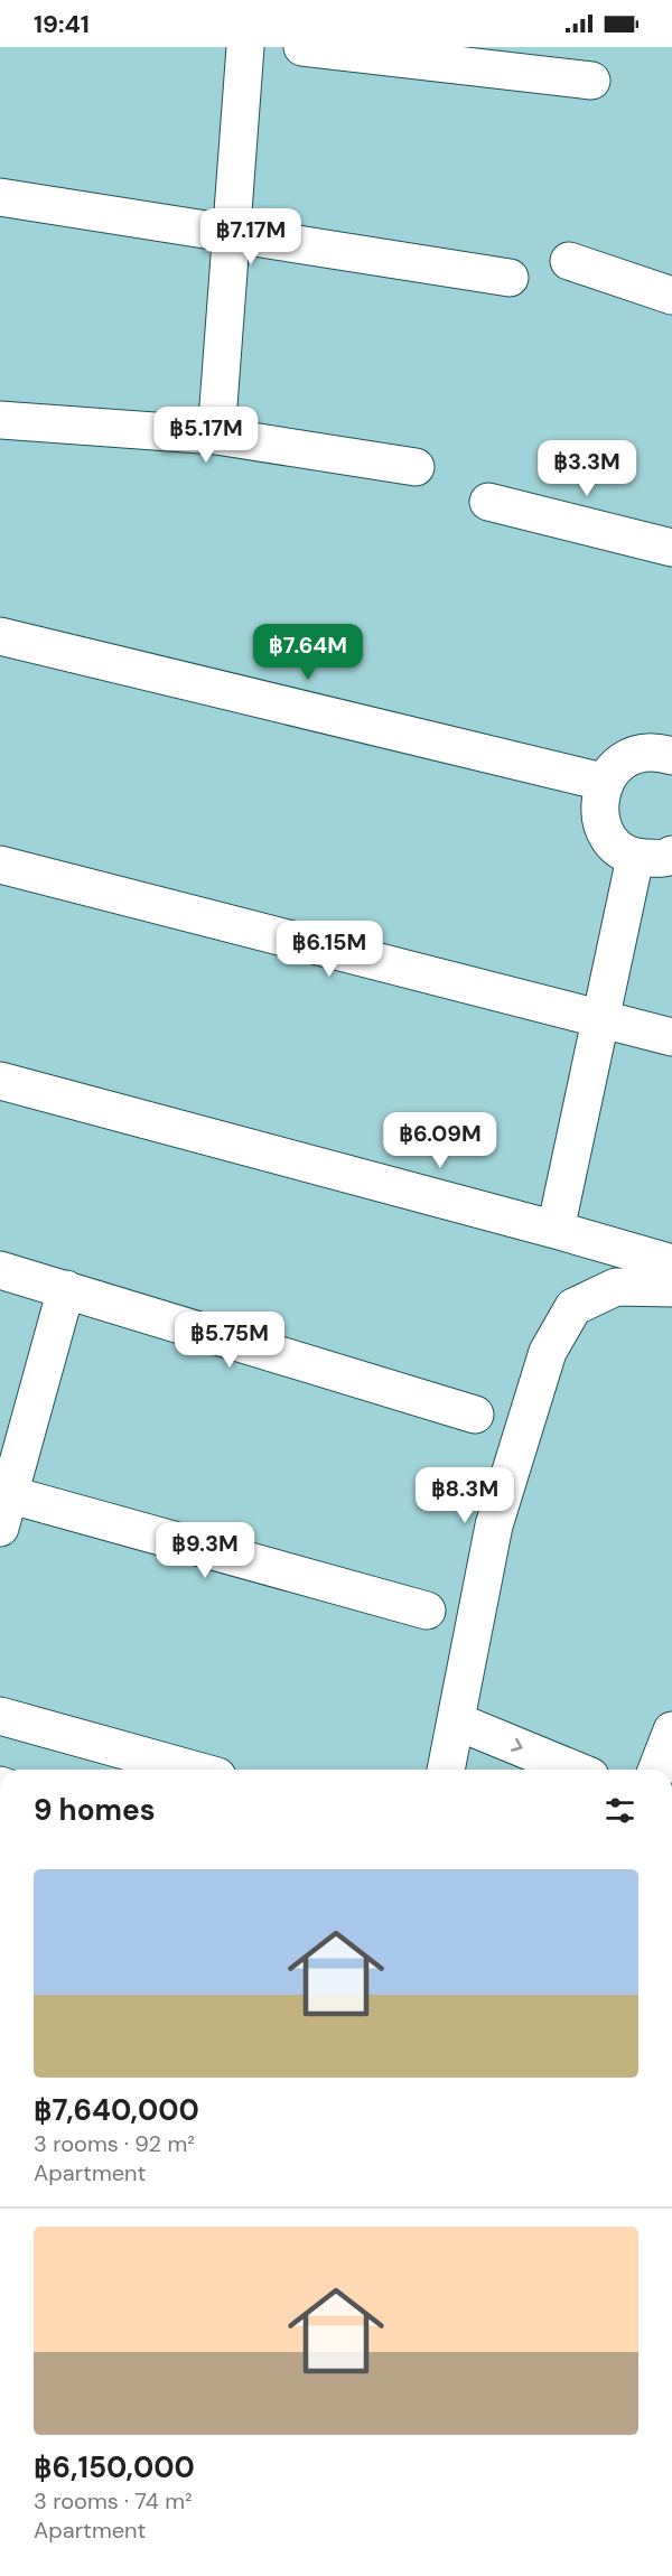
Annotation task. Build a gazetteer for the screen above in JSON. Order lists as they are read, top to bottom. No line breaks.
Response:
{"page":{"status":"19:41","price":["฿7.17M","฿5.17M","฿3.3M","฿7.64M","฿6.15M","฿6.09M","฿5.75M","฿8.3M","฿9.3M"],"heading":"9 homes","list":[{"name":"฿7,640,000","note":"3 rooms · 92 m² · Apartment"},{"name":"฿6,150,000","note":"3 rooms · 74 m² · Apartment"}]}}
